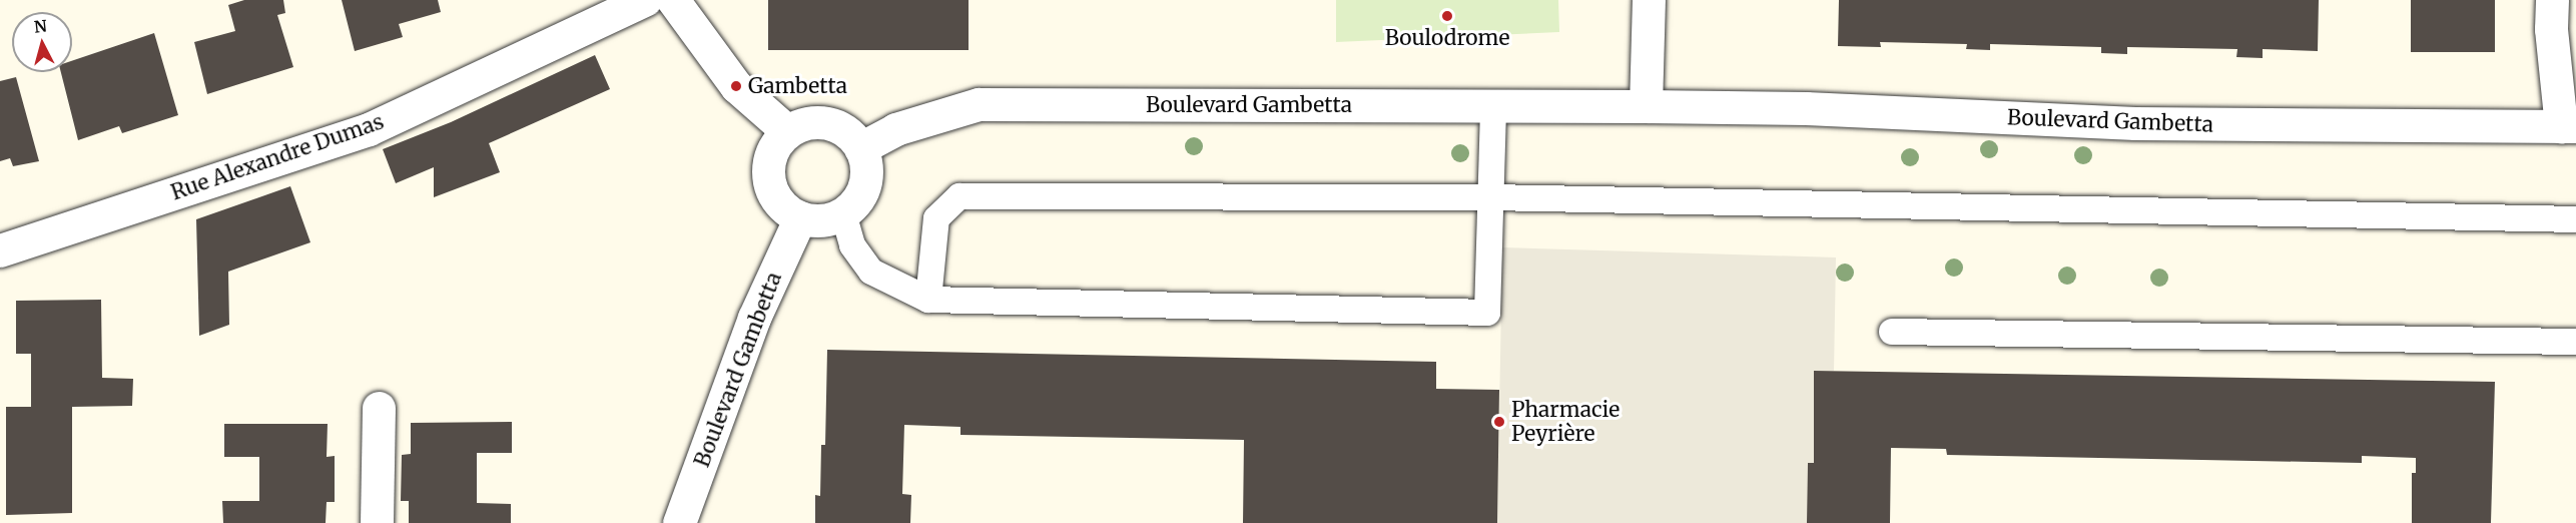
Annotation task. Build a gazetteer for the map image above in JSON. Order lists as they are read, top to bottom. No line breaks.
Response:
{"streets":{"street":["Boulevard Gambetta","Rue Alexandre Dumas"]},"places":["Boulodrome","Gambetta","Pharmacie Peyrière"],"north":"top"}
